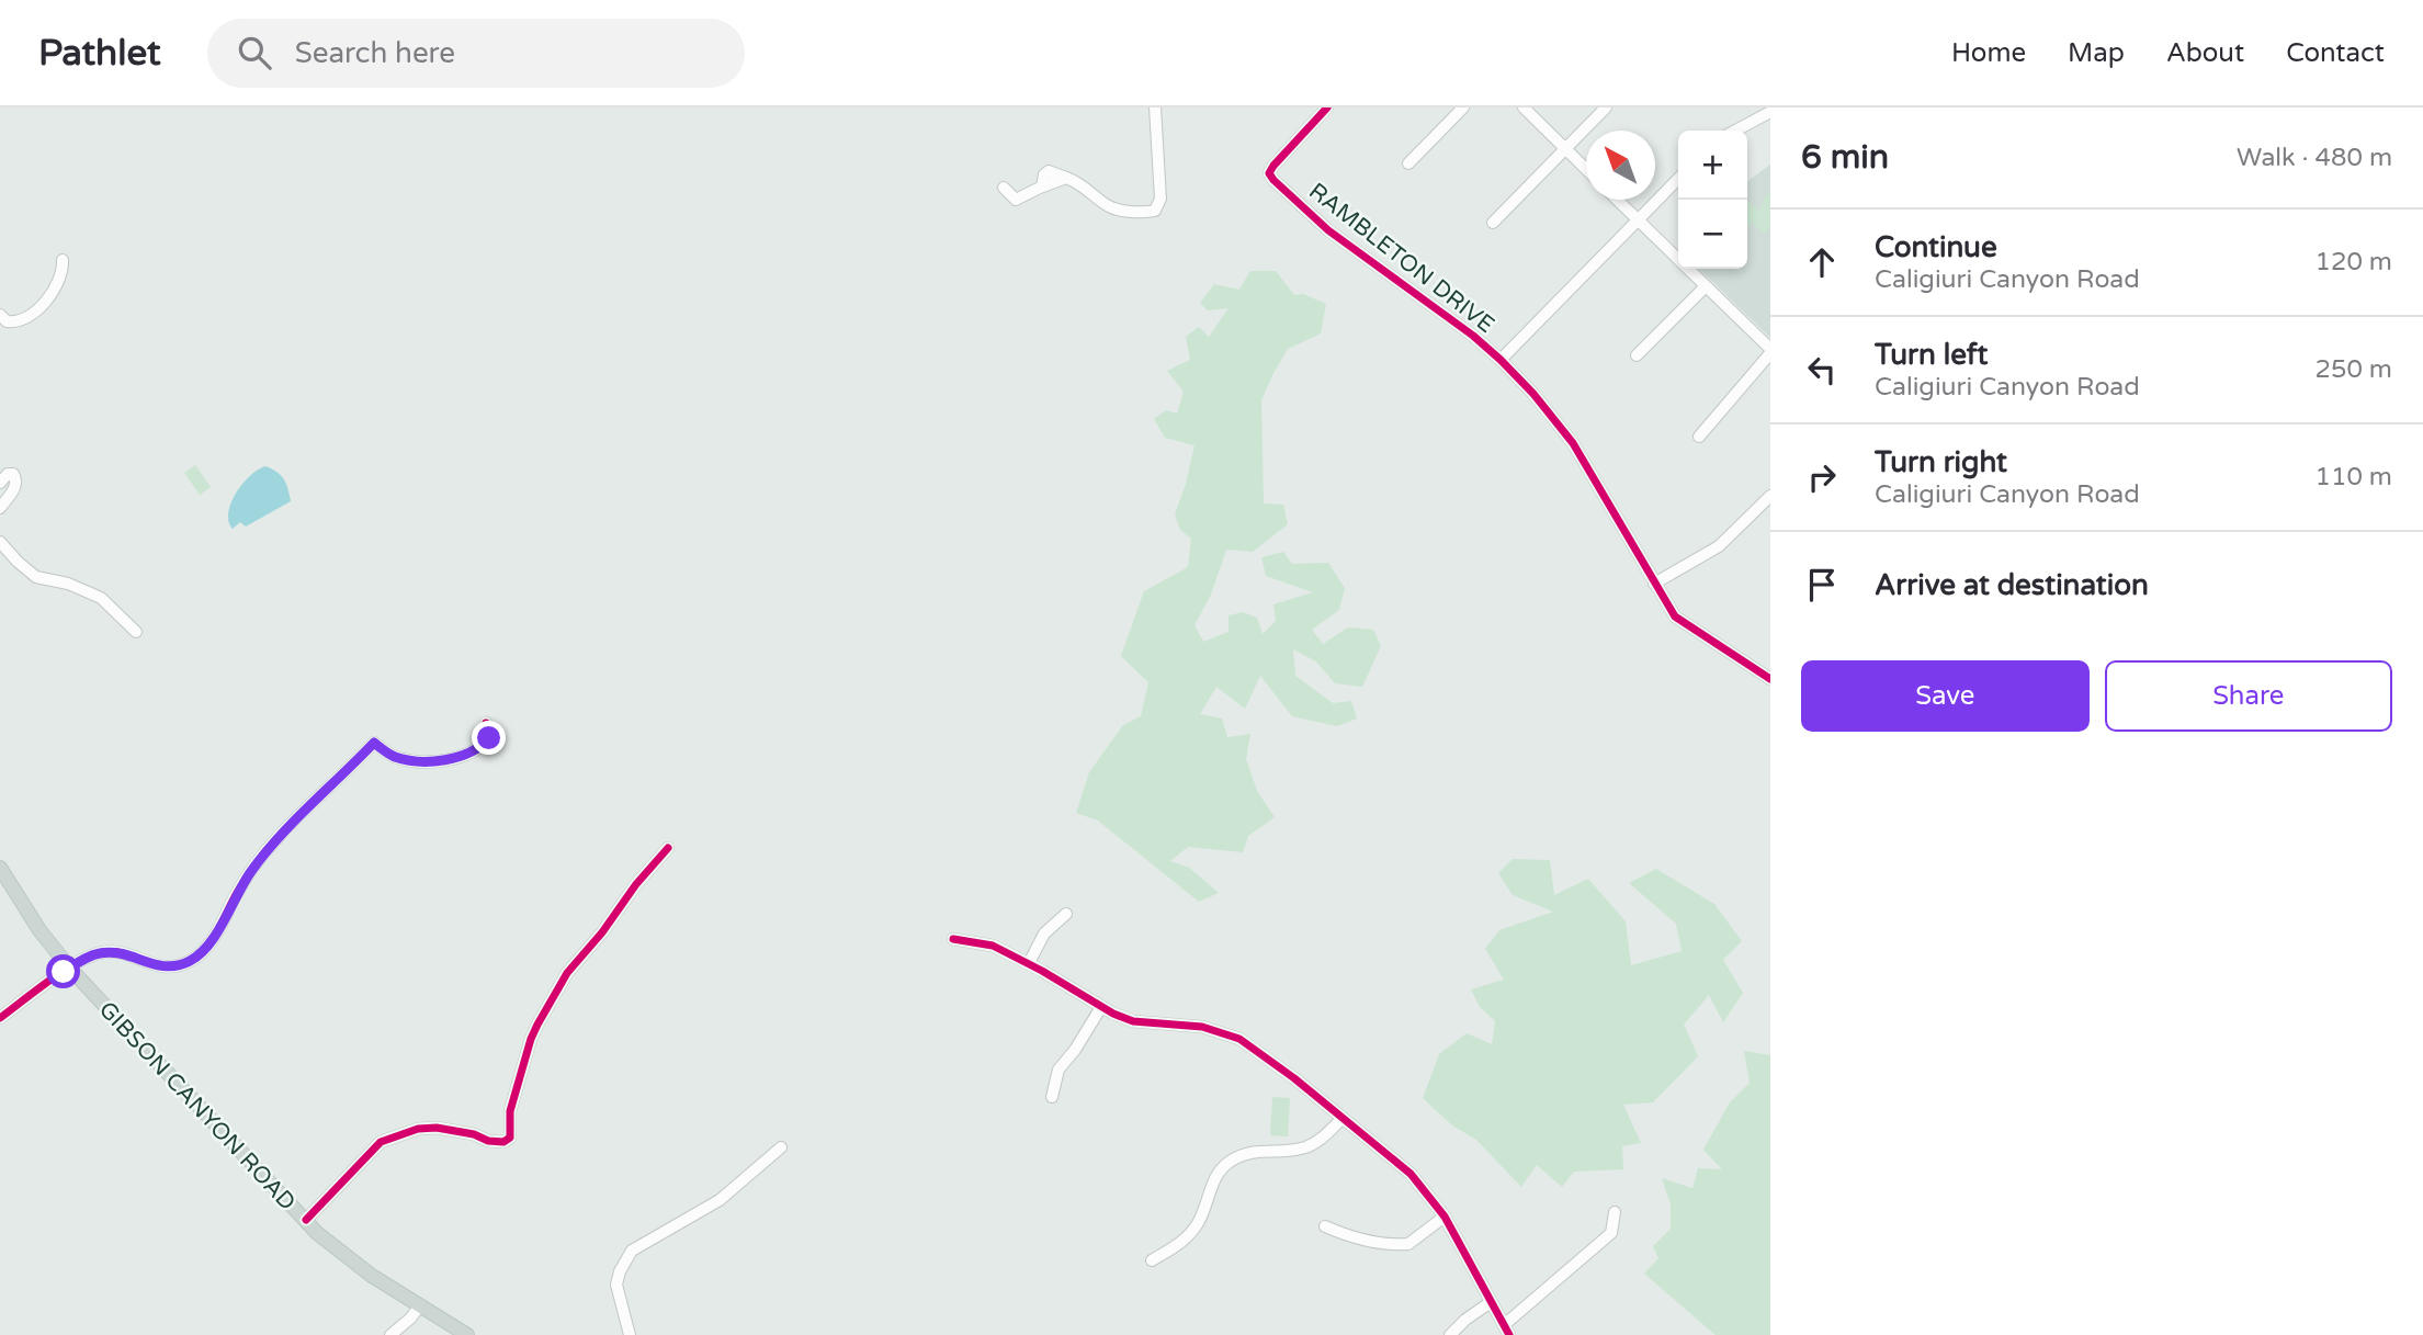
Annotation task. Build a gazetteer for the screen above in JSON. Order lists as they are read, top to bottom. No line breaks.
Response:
{"streets":{"main road":["GIBSON CANYON ROAD"],"street":["RAMBLETON DRIVE"]},"north":"top left","page":{"header":"Pathlet","search":"Search here","nav":["Home","Map","About","Contact"],"heading":["6 min","Walk · 480 m"],"map_buttons":["+","−"],"list":[["Continue","Caligiuri Canyon Road","120 m"],["Turn left","Caligiuri Canyon Road","250 m"],["Turn right","Caligiuri Canyon Road","110 m"],"Arrive at destination"],"buttons":["Save","Share"]}}
